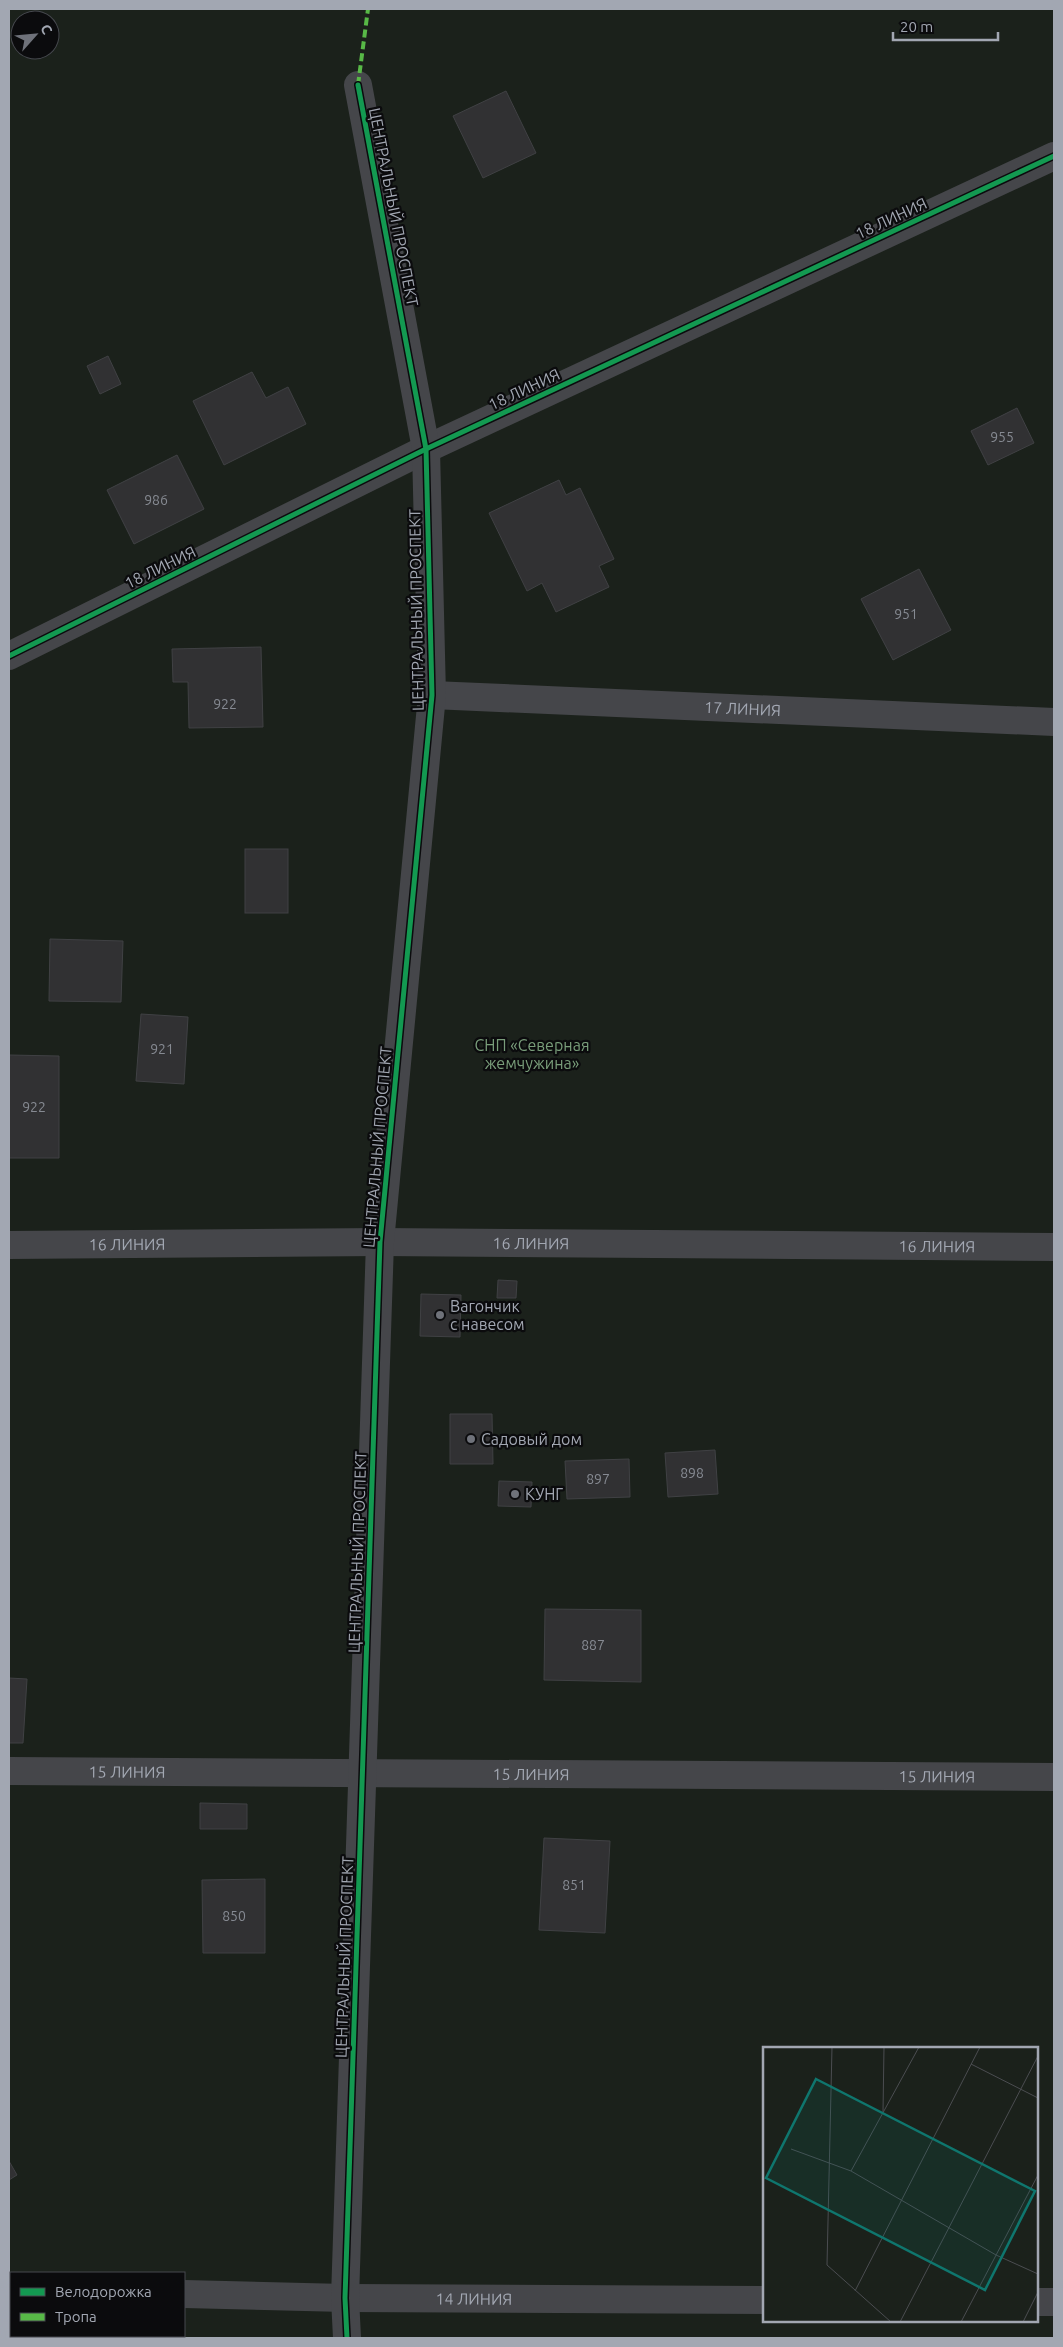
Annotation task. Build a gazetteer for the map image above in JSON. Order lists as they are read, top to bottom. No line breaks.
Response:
{"streets":{"street":["ЦЕНТРАЛЬНЫЙ ПРОСПЕКТ","18 ЛИНИЯ","17 ЛИНИЯ","16 ЛИНИЯ","15 ЛИНИЯ","14 ЛИНИЯ"]},"crossings":[["ЦЕНТРАЛЬНЫЙ ПРОСПЕКТ","18 ЛИНИЯ"],["ЦЕНТРАЛЬНЫЙ ПРОСПЕКТ","17 ЛИНИЯ"],["ЦЕНТРАЛЬНЫЙ ПРОСПЕКТ","16 ЛИНИЯ"],["ЦЕНТРАЛЬНЫЙ ПРОСПЕКТ","15 ЛИНИЯ"],["ЦЕНТРАЛЬНЫЙ ПРОСПЕКТ","14 ЛИНИЯ"]],"parks":["СНП «Северная жемчужина»"],"places":["Вагончик с навесом","Садовый дом","КУНГ"],"house_numbers":["955","986","951","922","921","922","898","897","887","851","850"],"legend":["Велодорожка","Тропа"],"scale_bar":"20 m","north":"top right"}
